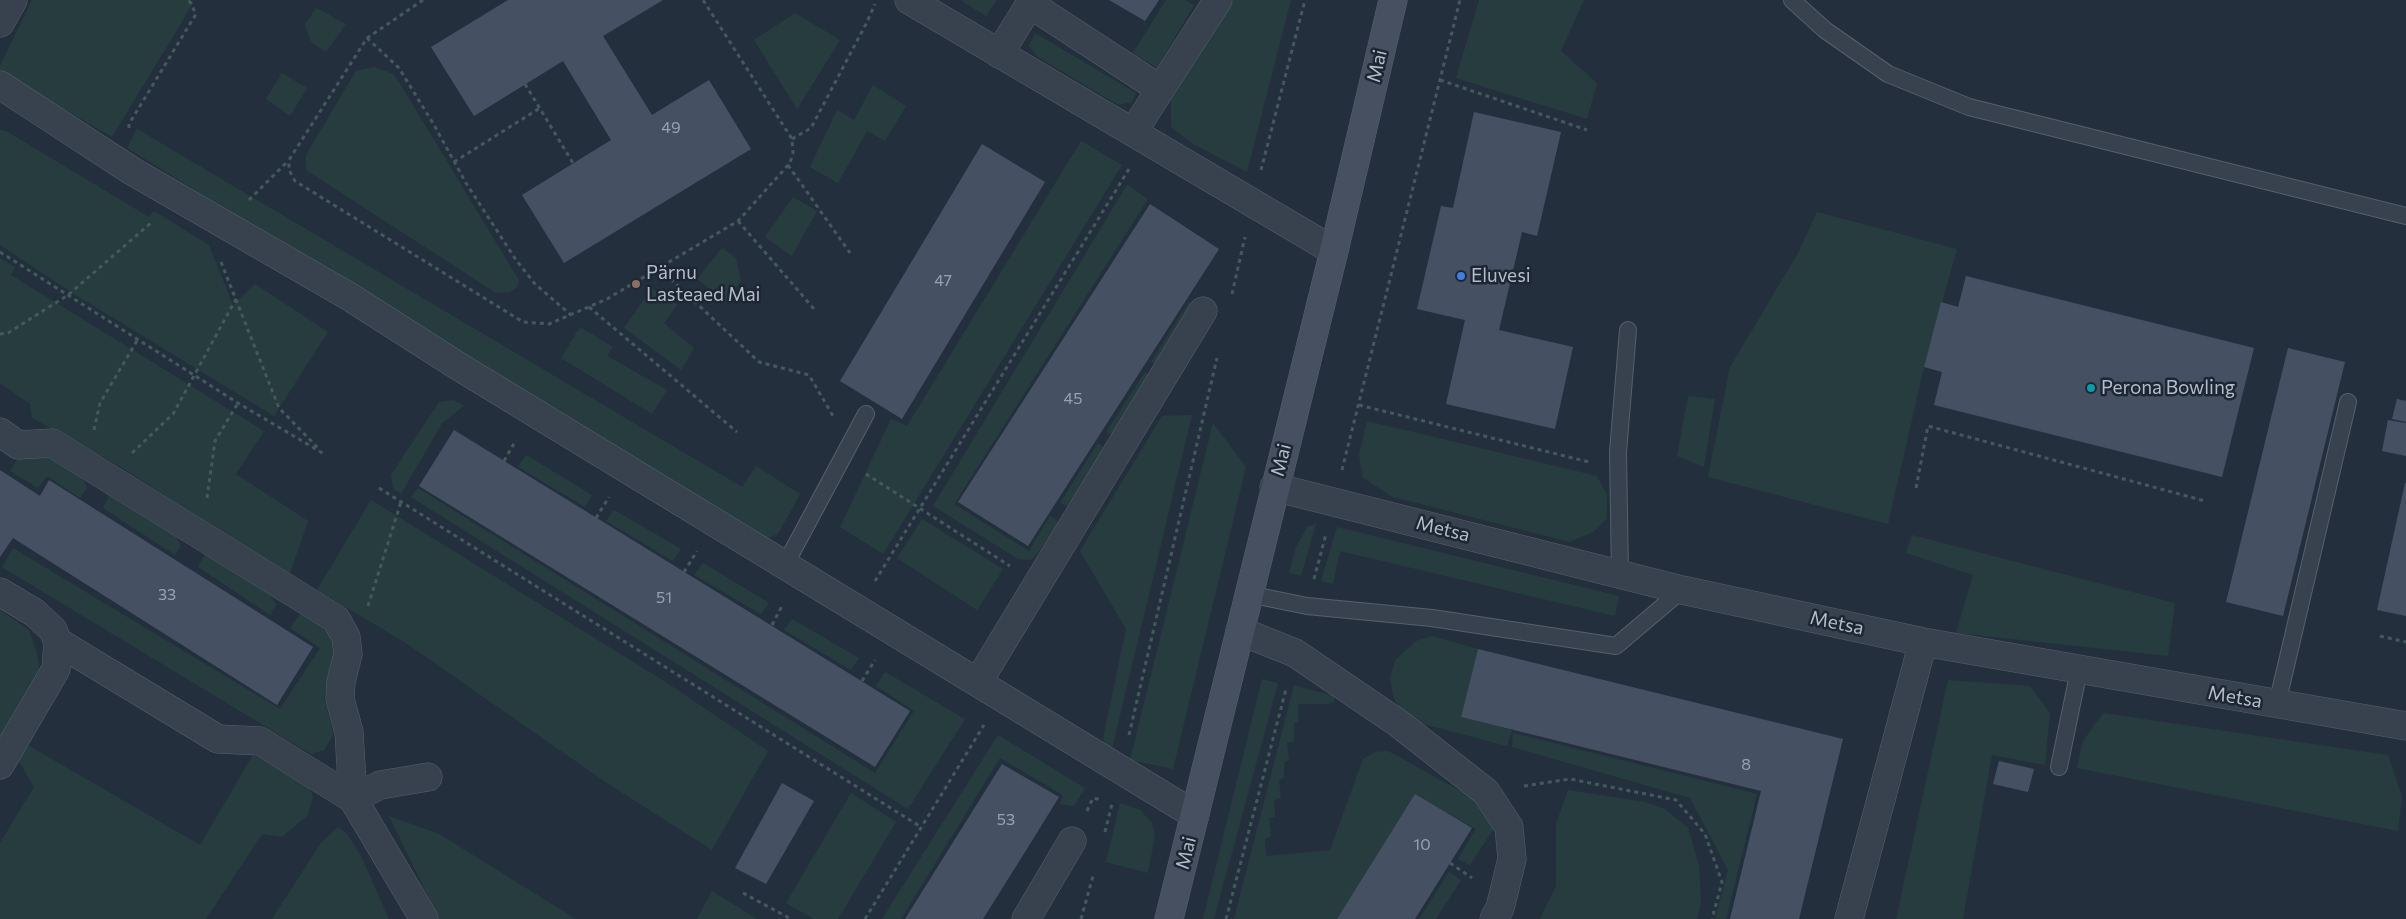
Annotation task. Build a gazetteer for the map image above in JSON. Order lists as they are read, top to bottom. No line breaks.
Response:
{"streets":{"street":["Mai","Metsa"]},"crossings":[["Mai","Metsa"]],"places":["Eluvesi","Pärnu Lasteaed Mai","Perona Bowling"],"house_numbers":["49","47","45","33","51","8","53","10"]}
